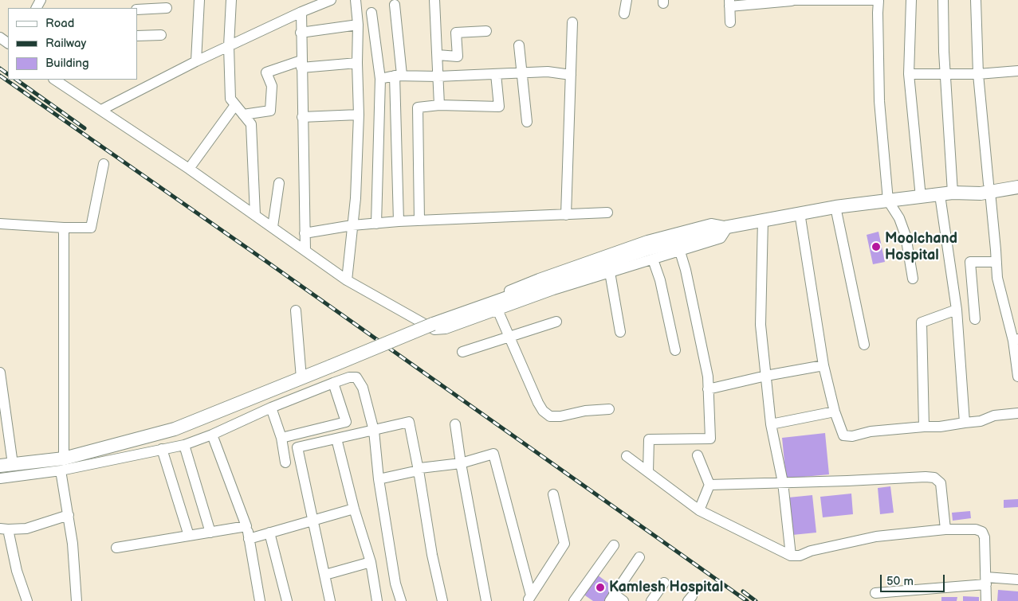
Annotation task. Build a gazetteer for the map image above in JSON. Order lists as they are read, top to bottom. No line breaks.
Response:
{"places":["Moolchand Hospital","Kamlesh Hospital"],"legend":["Road","Railway","Building"],"scale_bar":"50 m"}
